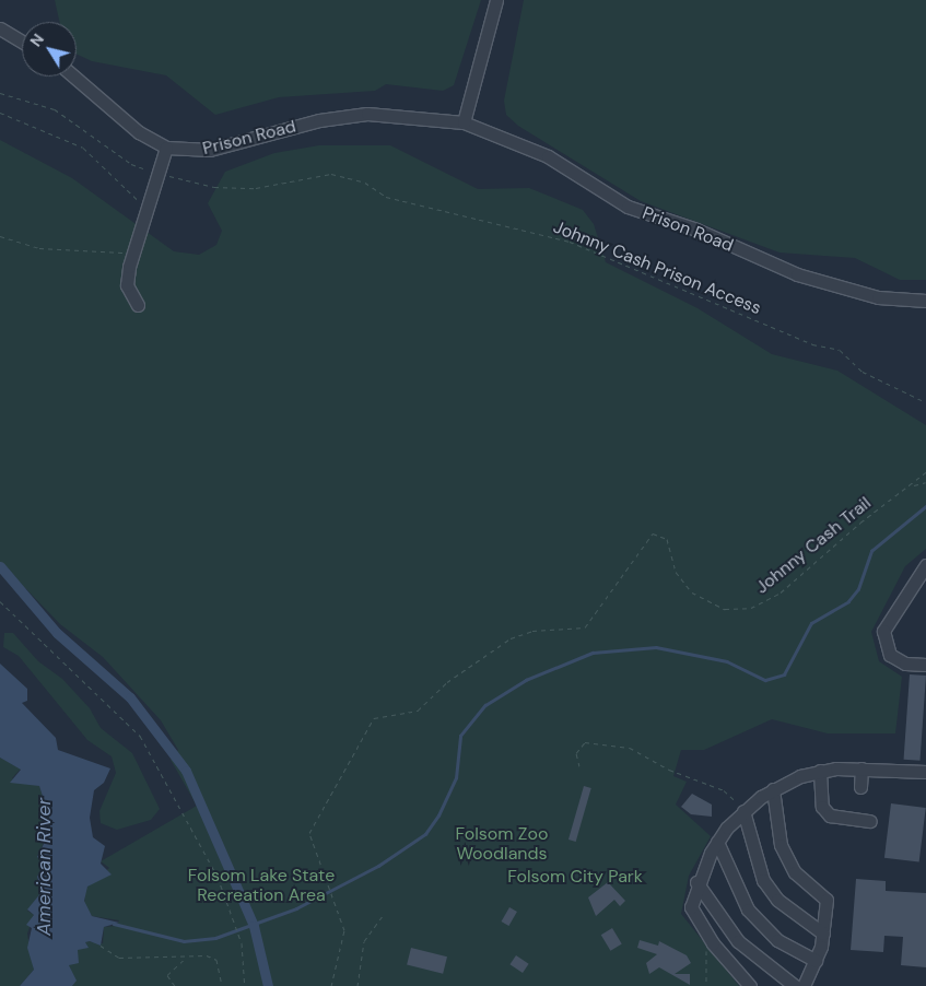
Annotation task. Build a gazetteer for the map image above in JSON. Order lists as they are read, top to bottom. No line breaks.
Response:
{"streets":{"street":["Prison Road"],"path":["Johnny Cash Prison Access","Johnny Cash Trail"]},"water":["American River"],"parks":["Folsom Zoo Woodlands","Folsom Lake State Recreation Area","Folsom City Park"],"north":"top left"}
